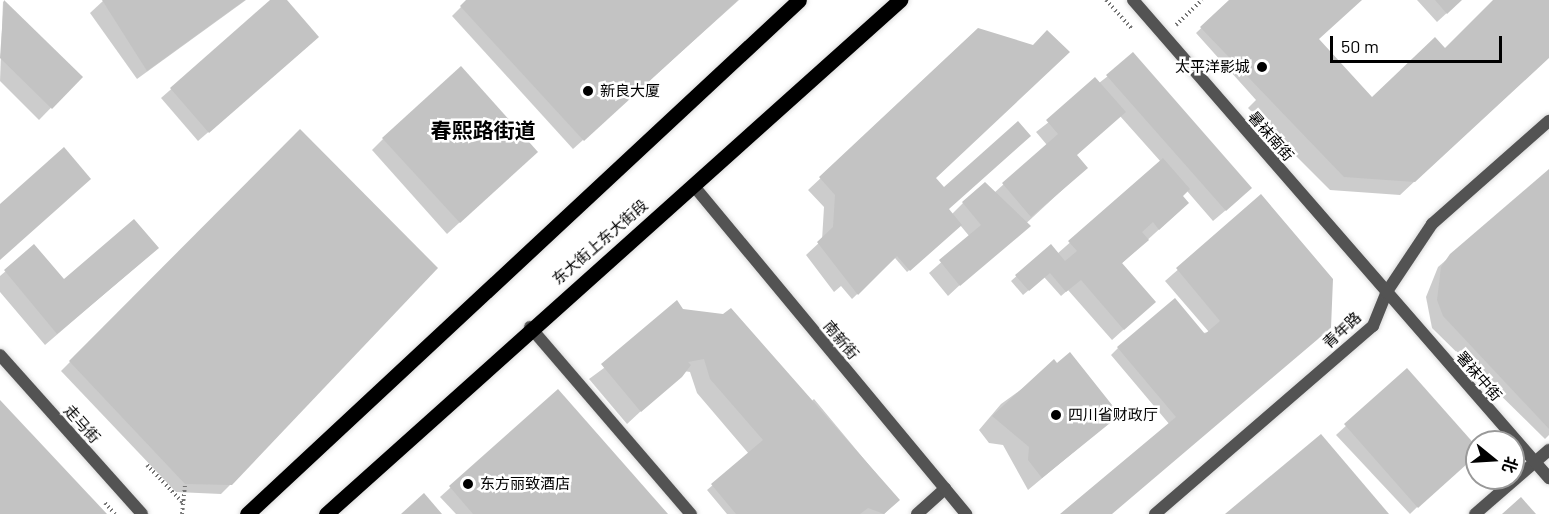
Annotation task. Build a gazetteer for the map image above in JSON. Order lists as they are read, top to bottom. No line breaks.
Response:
{"streets":{"main road":["东大街上东大街段"],"street":["暑袜南街","青年路","南新街","署袜中街","走马街"]},"crossings":[["暑袜南街","青年路"],["暑袜南街","署袜中街"],["东大街上东大街段","南新街"],["青年路","署袜中街"]],"districts":["春熙路街道"],"places":["太平洋影城","新良大厦","四川省财政厅","东方丽致酒店"],"scale_bar":"50 m","north":"right"}
